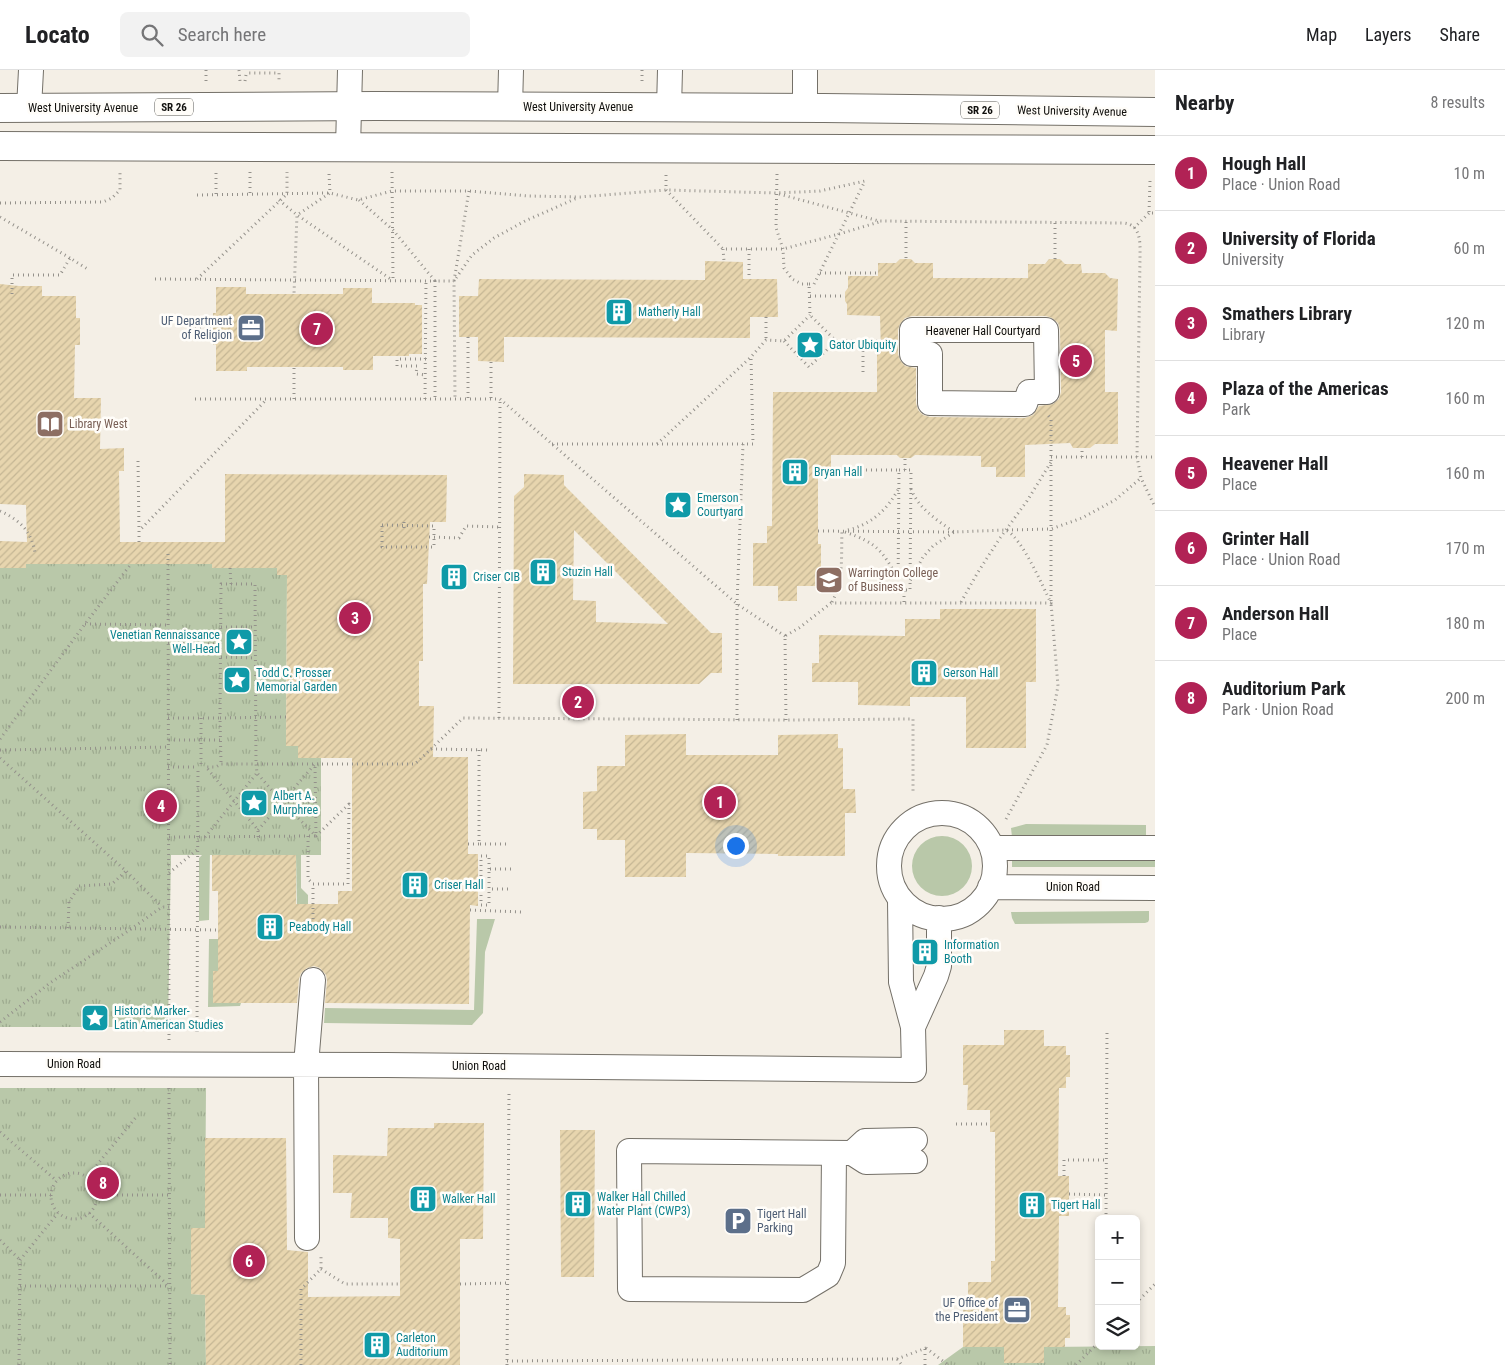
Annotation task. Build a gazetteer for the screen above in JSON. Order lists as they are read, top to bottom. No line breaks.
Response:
{"streets":{"main road":["SR 26","West University Avenue"],"street":["Heavener Hall Courtyard","Union Road"]},"places":{"building":["Matherly Hall","Bryan Hall","Stuzin Hall","Criser CIB","Gerson Hall","Criser Hall","Peabody Hall","Information Booth","Walker Hall","Walker Hall Chilled Water Plant (CWP3)","Tigert Hall","Carleton Auditorium"],"office":["UF Department of Religion","UF Office of the President"],"place":["Gator Ubiquity","Emerson Courtyard","Venetian Rennaissance Well-Head","Todd C. Prosser Memorial Garden","Albert A. Murphree","Historic Marker- Latin American Studies"],"library":["Library West"],"school or university":["Warrington College of Business"],"parking":["Tigert Hall Parking"]},"page":{"header":"Locato","search":"Search here","nav":["Map","Layers","Share"],"heading":["Nearby","8 results"],"list":[{"mark":"1","name":"Hough Hall","note":"Place · Union Road","value":"10 m"},{"mark":"2","name":"University of Florida","note":"University","value":"60 m"},{"mark":"3","name":"Smathers Library","note":"Library","value":"120 m"},{"mark":"4","name":"Plaza of the Americas","note":"Park","value":"160 m"},{"mark":"5","name":"Heavener Hall","note":"Place","value":"160 m"},{"mark":"6","name":"Grinter Hall","note":"Place · Union Road","value":"170 m"},{"mark":"7","name":"Anderson Hall","note":"Place","value":"180 m"},{"mark":"8","name":"Auditorium Park","note":"Park · Union Road","value":"200 m"}],"pins":["7","5","3","2","1","4","8","6"],"map_buttons":["+","−"]}}
